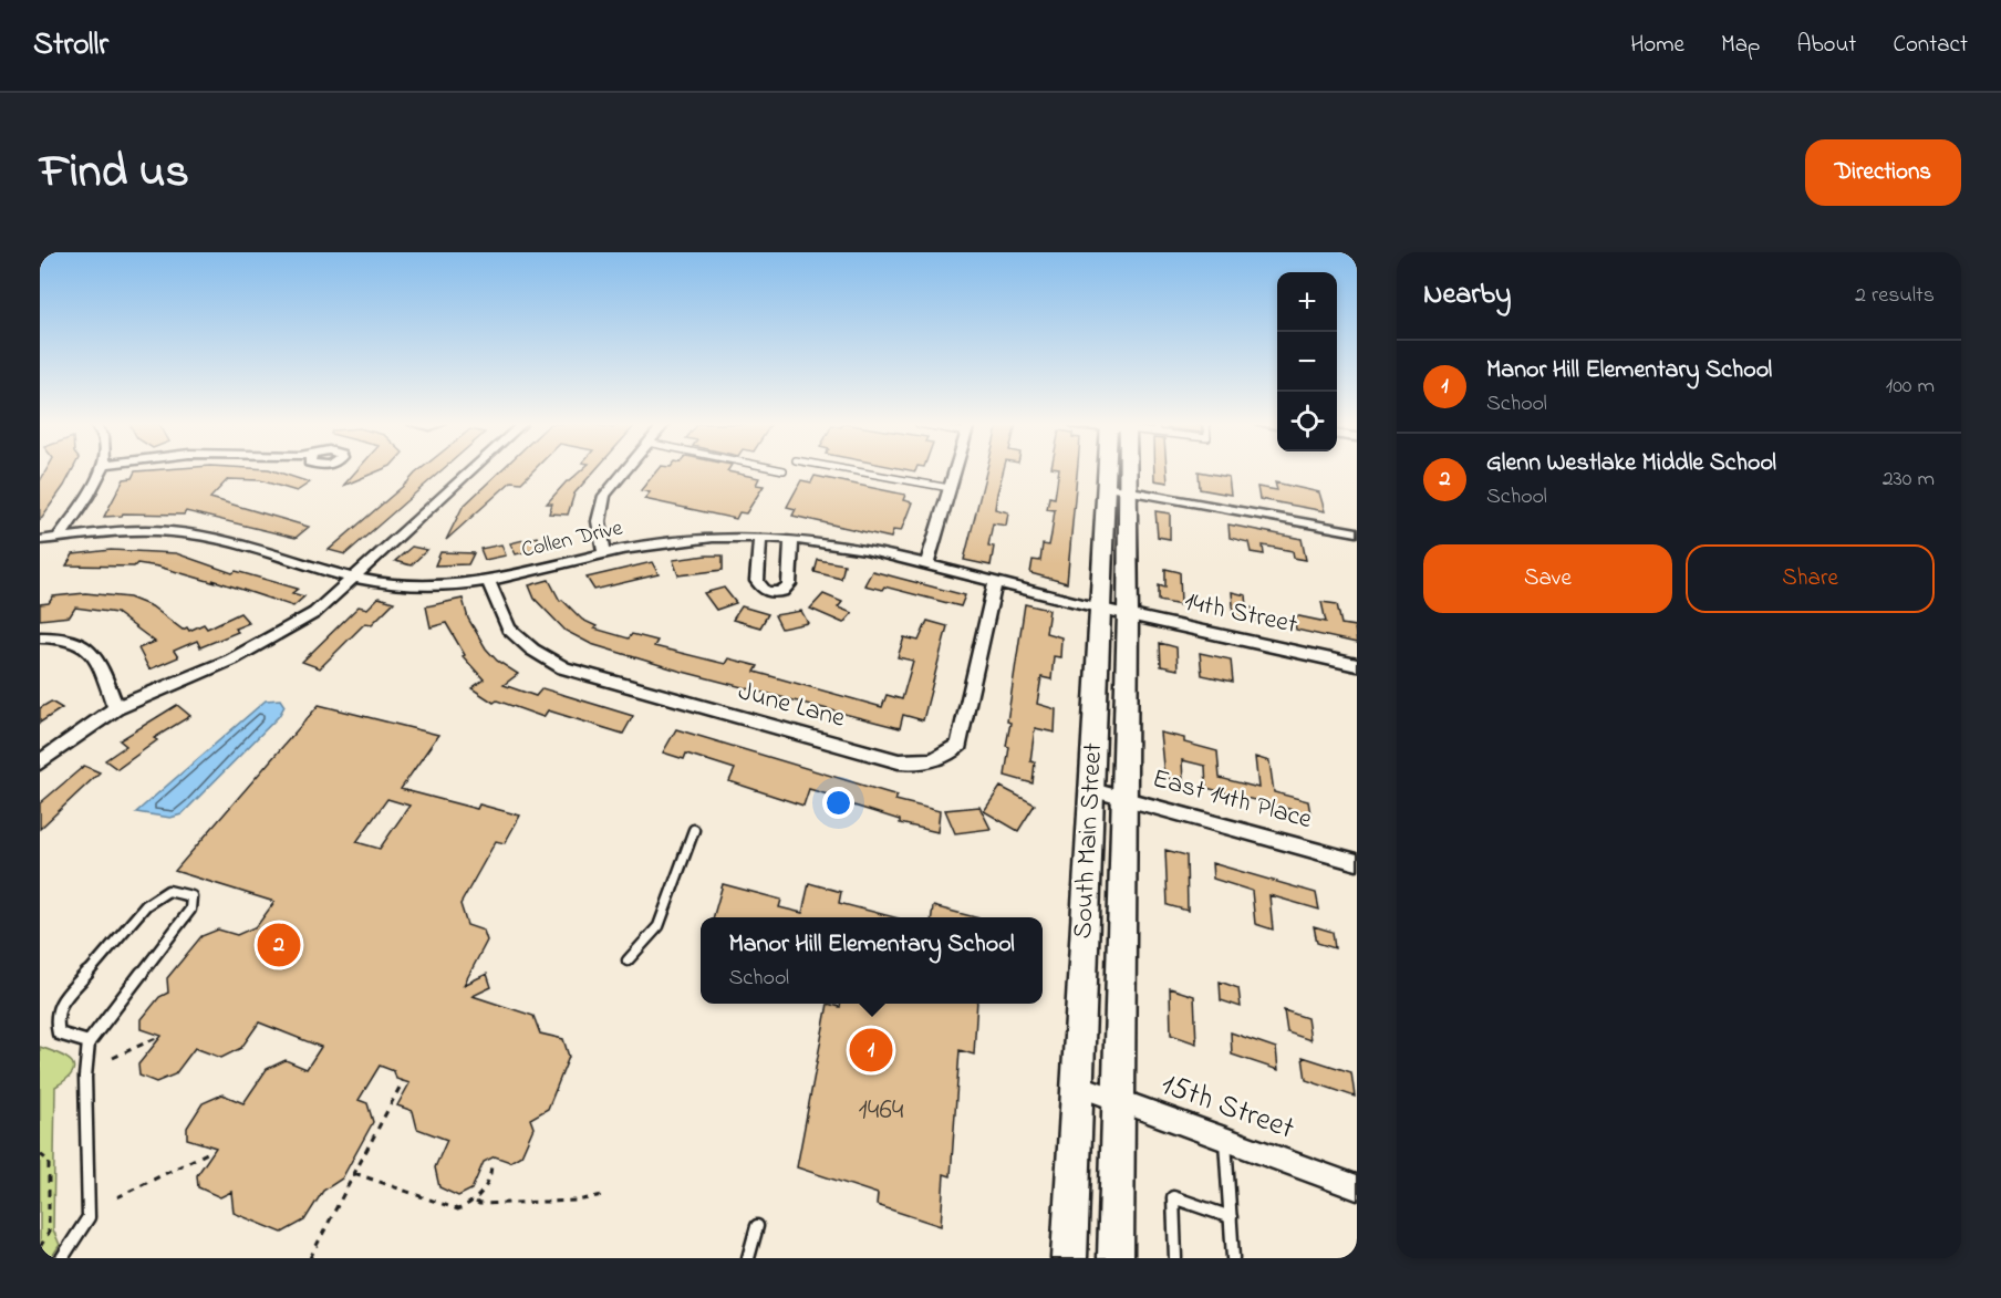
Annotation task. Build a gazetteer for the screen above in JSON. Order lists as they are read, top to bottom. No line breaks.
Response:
{"streets":{"street":["Collen Drive","14th Street","June Lane","East 14th Place","South Main Street","15th Street"]},"crossings":[["Collen Drive","14th Street"],["Collen Drive","June Lane"],["Collen Drive","South Main Street"],["14th Street","South Main Street"],["East 14th Place","South Main Street"],["South Main Street","15th Street"]],"house_numbers":["1464"],"page":{"header":"Strollr","nav":["Home","Map","About","Contact"],"title":"Find us","buttons":["Directions",["Save","Share"]],"heading":["Nearby","2 results"],"map_buttons":["+","−"],"list":[{"mark":"1","name":"Manor Hill Elementary School","note":"School","value":"100 m"},{"mark":"2","name":"Glenn Westlake Middle School","note":"School","value":"230 m"}],"popup":["Manor Hill Elementary School","School"],"pins":["2","1"]}}
